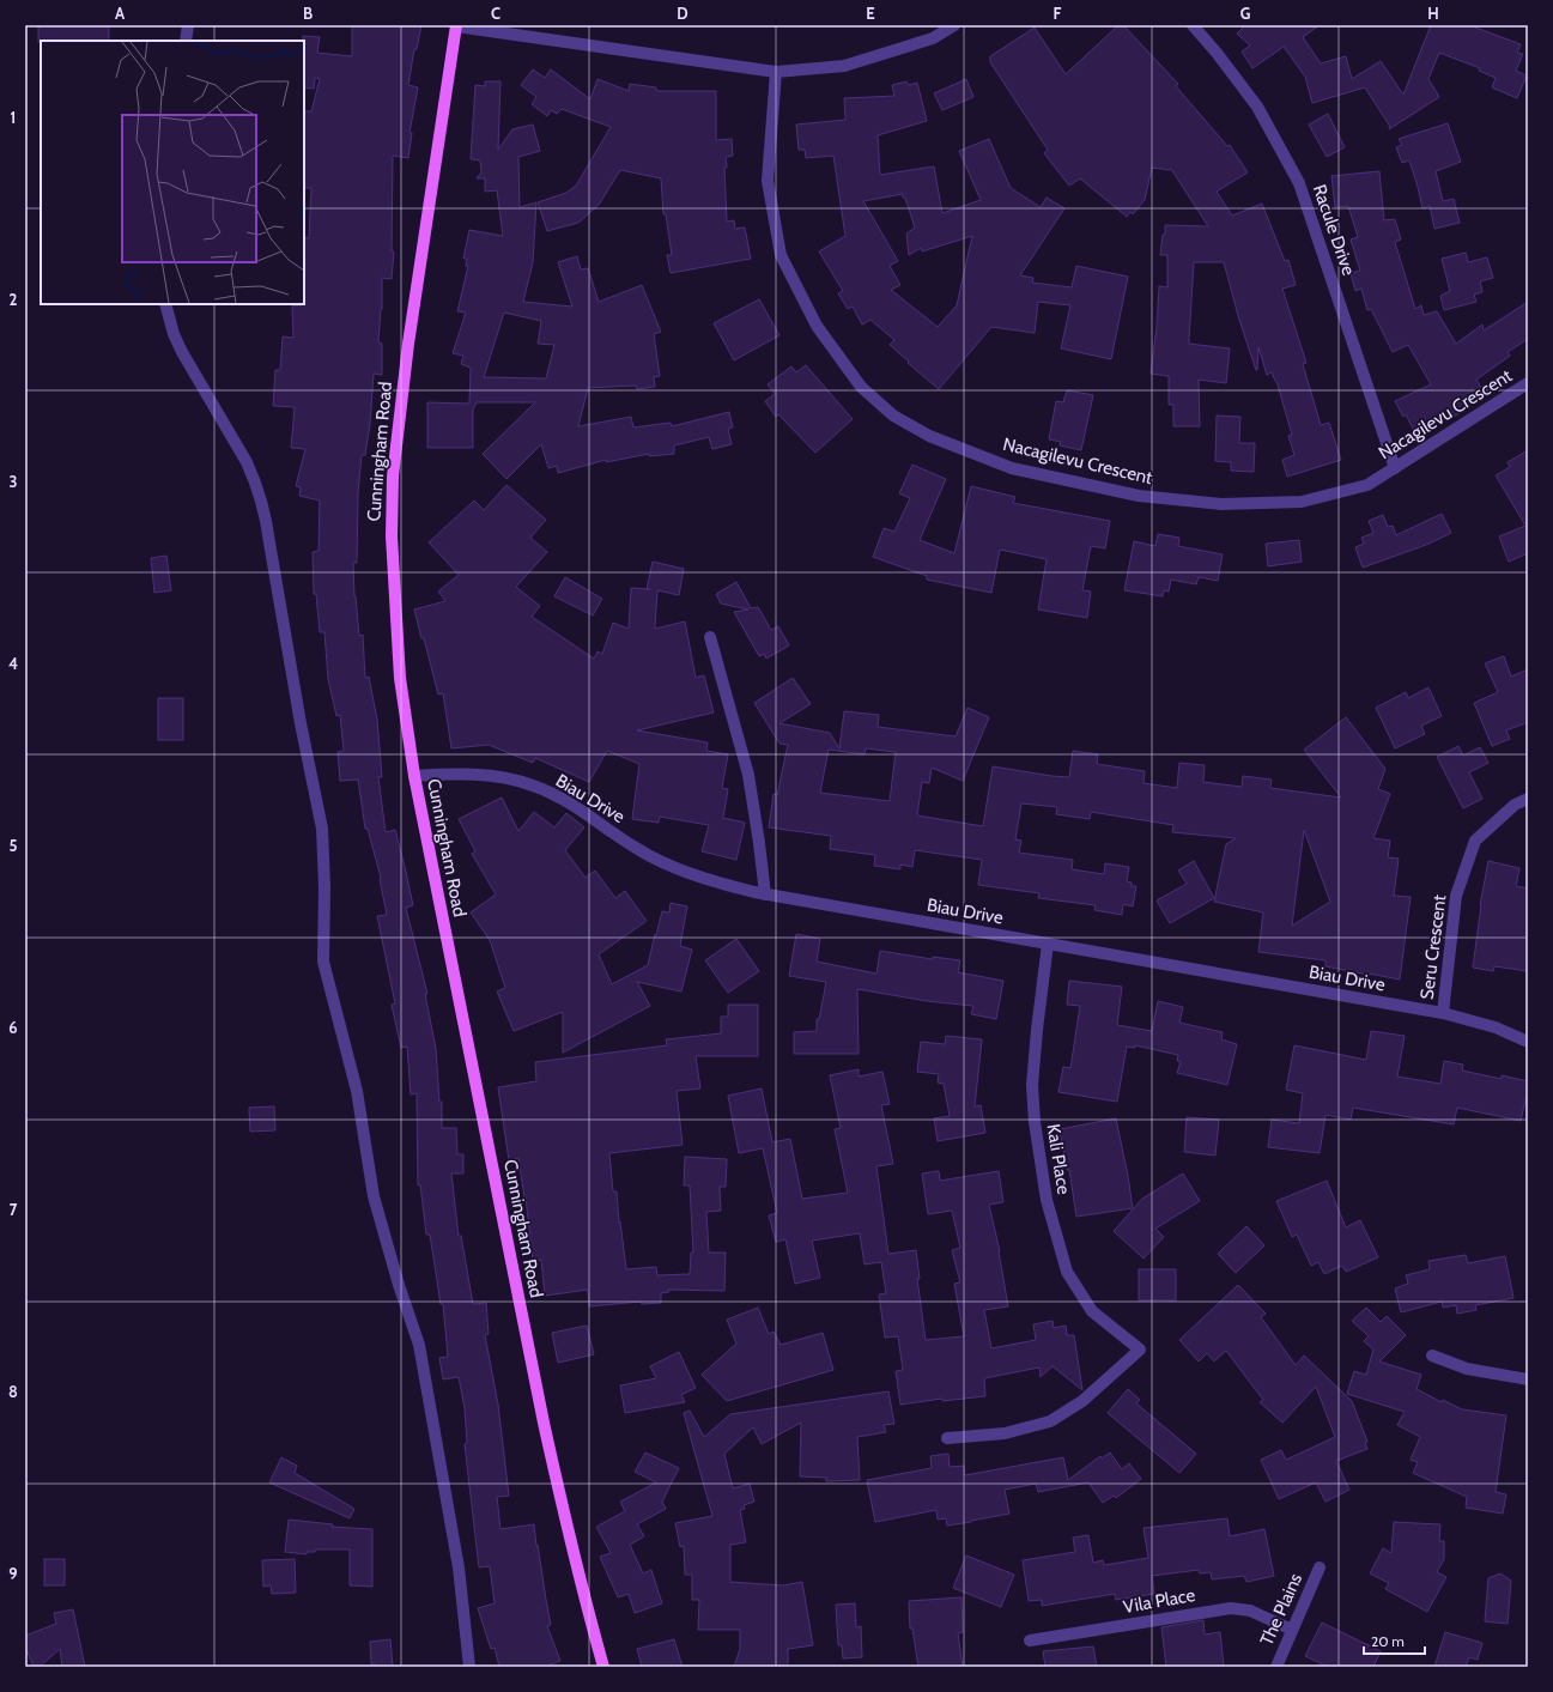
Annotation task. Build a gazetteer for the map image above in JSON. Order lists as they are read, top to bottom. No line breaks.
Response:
{"streets":{"main road":["Cunningham Road"],"street":["Racule Drive","Nacagilevu Crescent","Biau Drive","Seru Crescent","Kali Place","Vila Place","The Plains"]},"crossings":[["Racule Drive","Nacagilevu Crescent"],["Cunningham Road","Biau Drive"],["Biau Drive","Seru Crescent"],["Biau Drive","Kali Place"],["Vila Place","The Plains"]],"scale_bar":"20 m","grid":{"columns":["A","B","C","D","E","F","G","H"],"rows":["1","2","3","4","5","6","7","8","9"]}}
